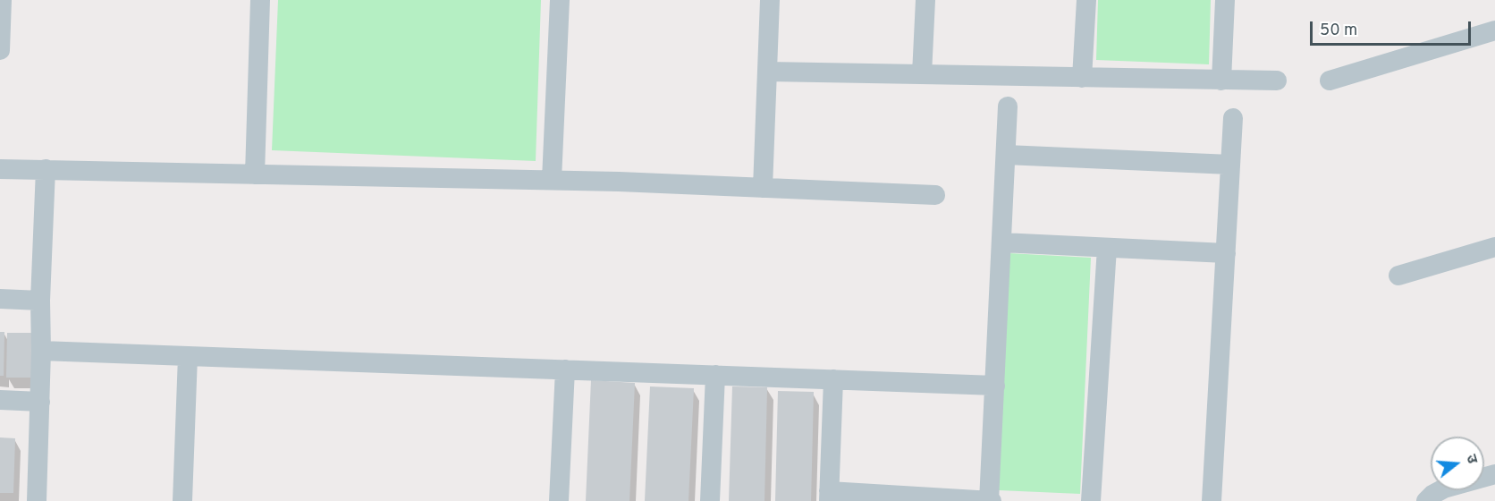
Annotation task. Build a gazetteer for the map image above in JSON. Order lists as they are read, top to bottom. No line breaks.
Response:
{"scale_bar":"50 m","north":"right"}
